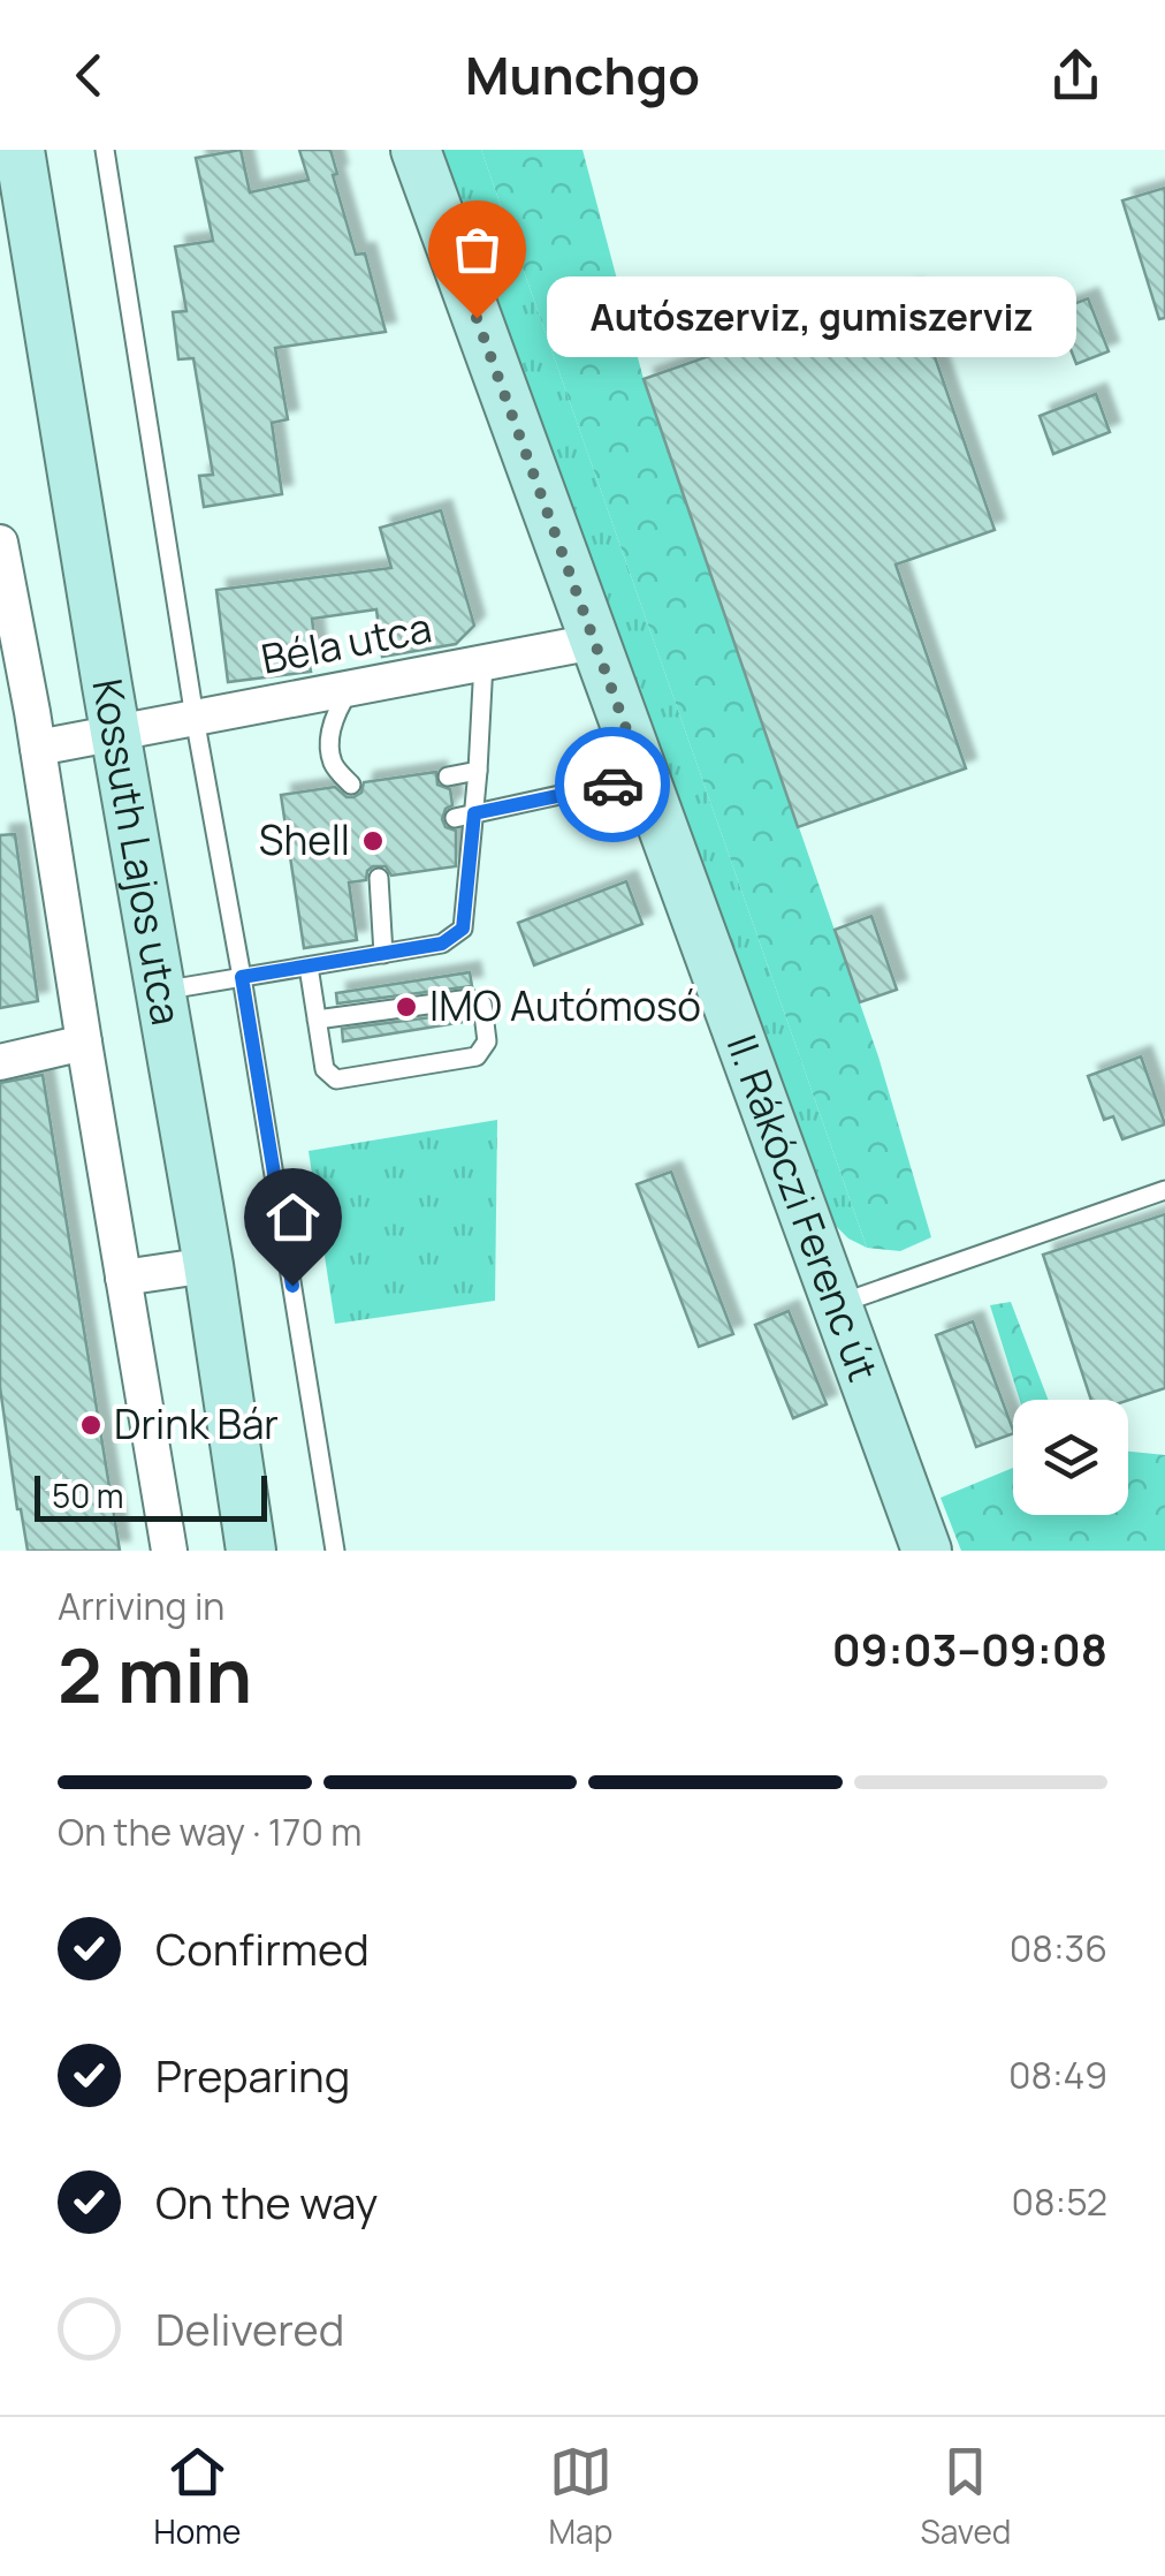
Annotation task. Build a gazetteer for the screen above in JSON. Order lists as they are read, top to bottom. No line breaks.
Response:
{"streets":{"main road":["Kossuth Lajos utca","II. Rákóczi Ferenc út"],"street":["Béla utca"]},"crossings":[["Béla utca","Kossuth Lajos utca"],["Béla utca","II. Rákóczi Ferenc út"]],"places":["Autószerviz, gumiszerviz","Shell","IMO Autómosó","Drink Bár"],"scale_bar":"50 m","page":{"header":"Munchgo","bubble":"Autószerviz, gumiszerviz","scale":"50 m","heading":["2 min","Arriving in","09:03–09:08"],"bar":"On the way · 170 m","list":[["Confirmed","08:36"],["Preparing","08:49"],["On the way","08:52"],"Delivered"],"tabs":["Home","Map","Saved"]}}
